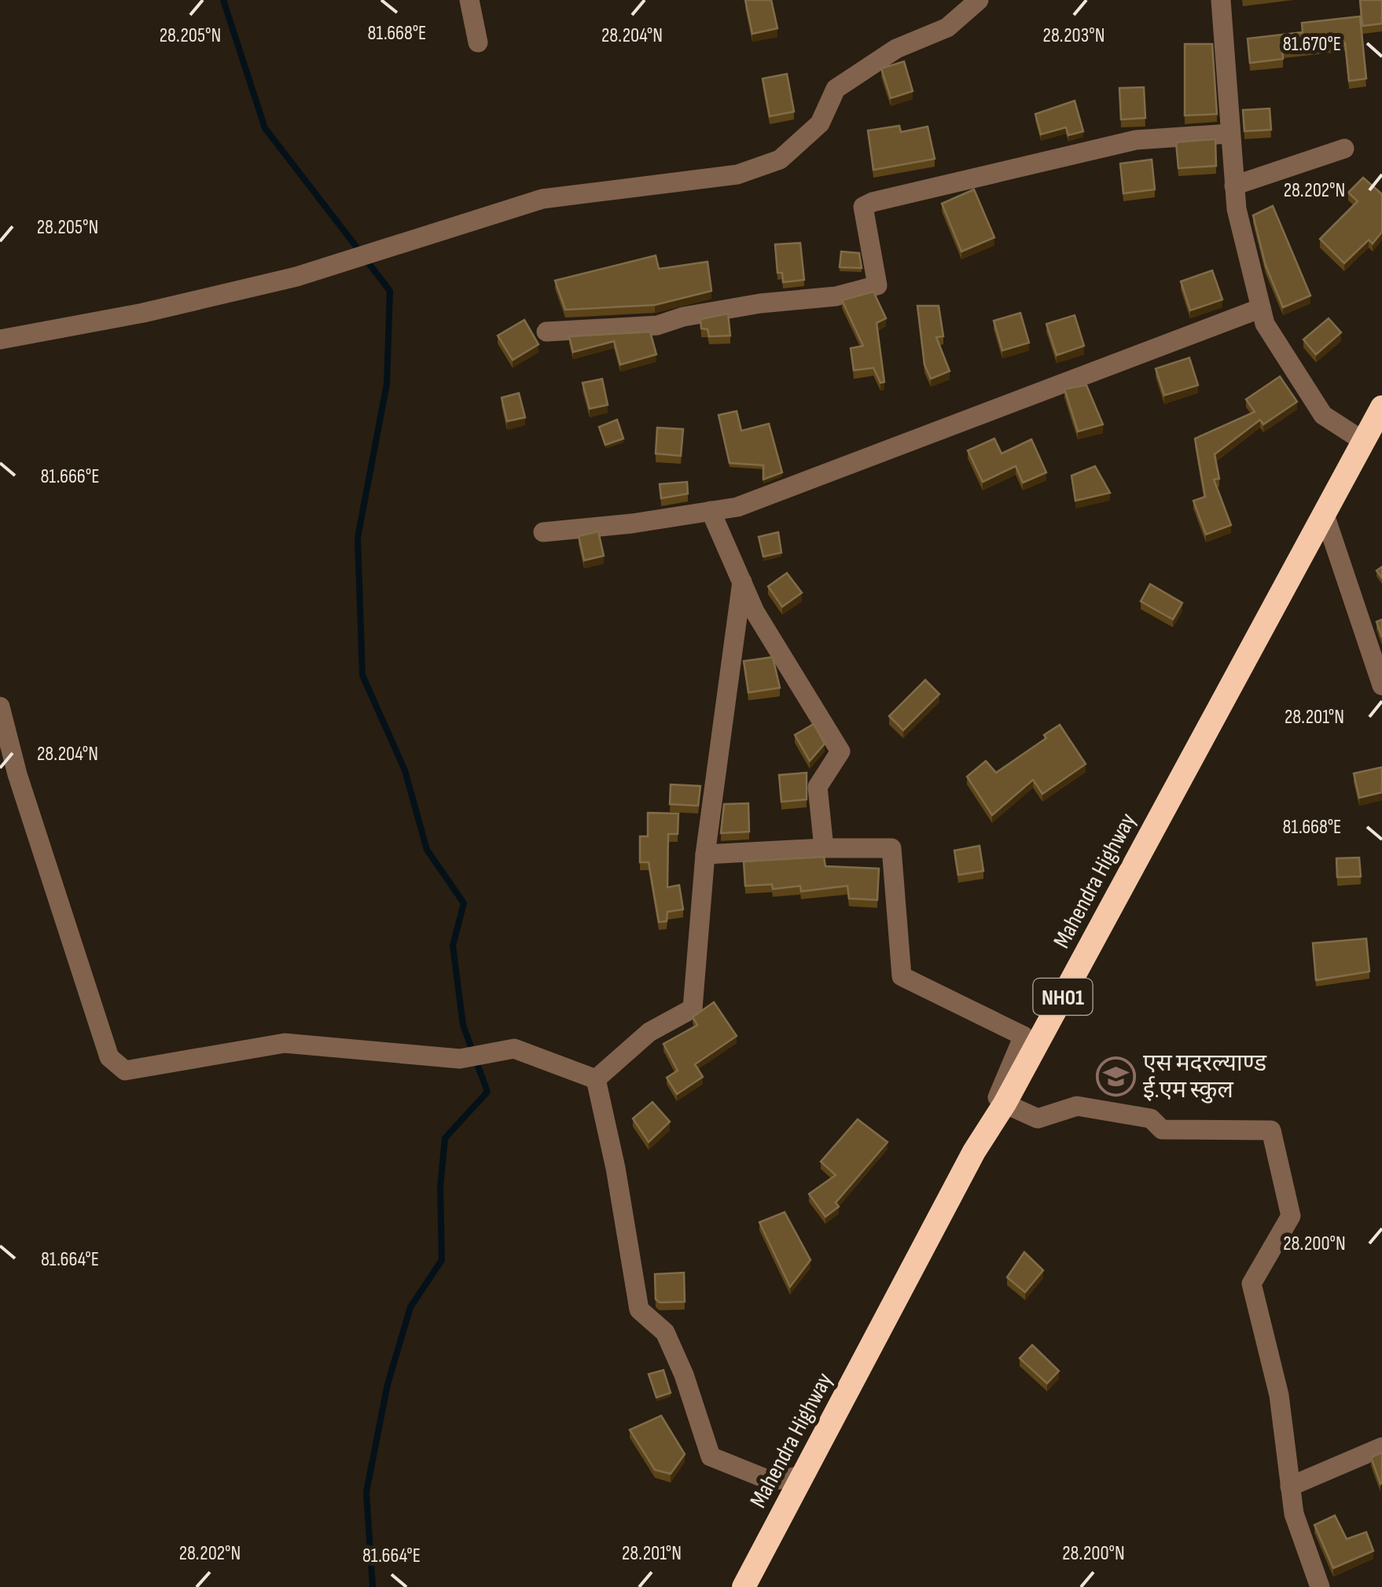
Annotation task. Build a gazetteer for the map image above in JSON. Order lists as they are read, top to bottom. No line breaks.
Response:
{"streets":{"highway":["Mahendra Highway","NH01"]},"places":{"school or university":["एस मदरल्याण्ड ई.एम स्कुल"]},"coordinates":["81.668°E","28.205°N","28.204°N","28.203°N","81.670°E","28.202°N","81.666°E","28.201°N","28.200°N","81.664°E"]}
